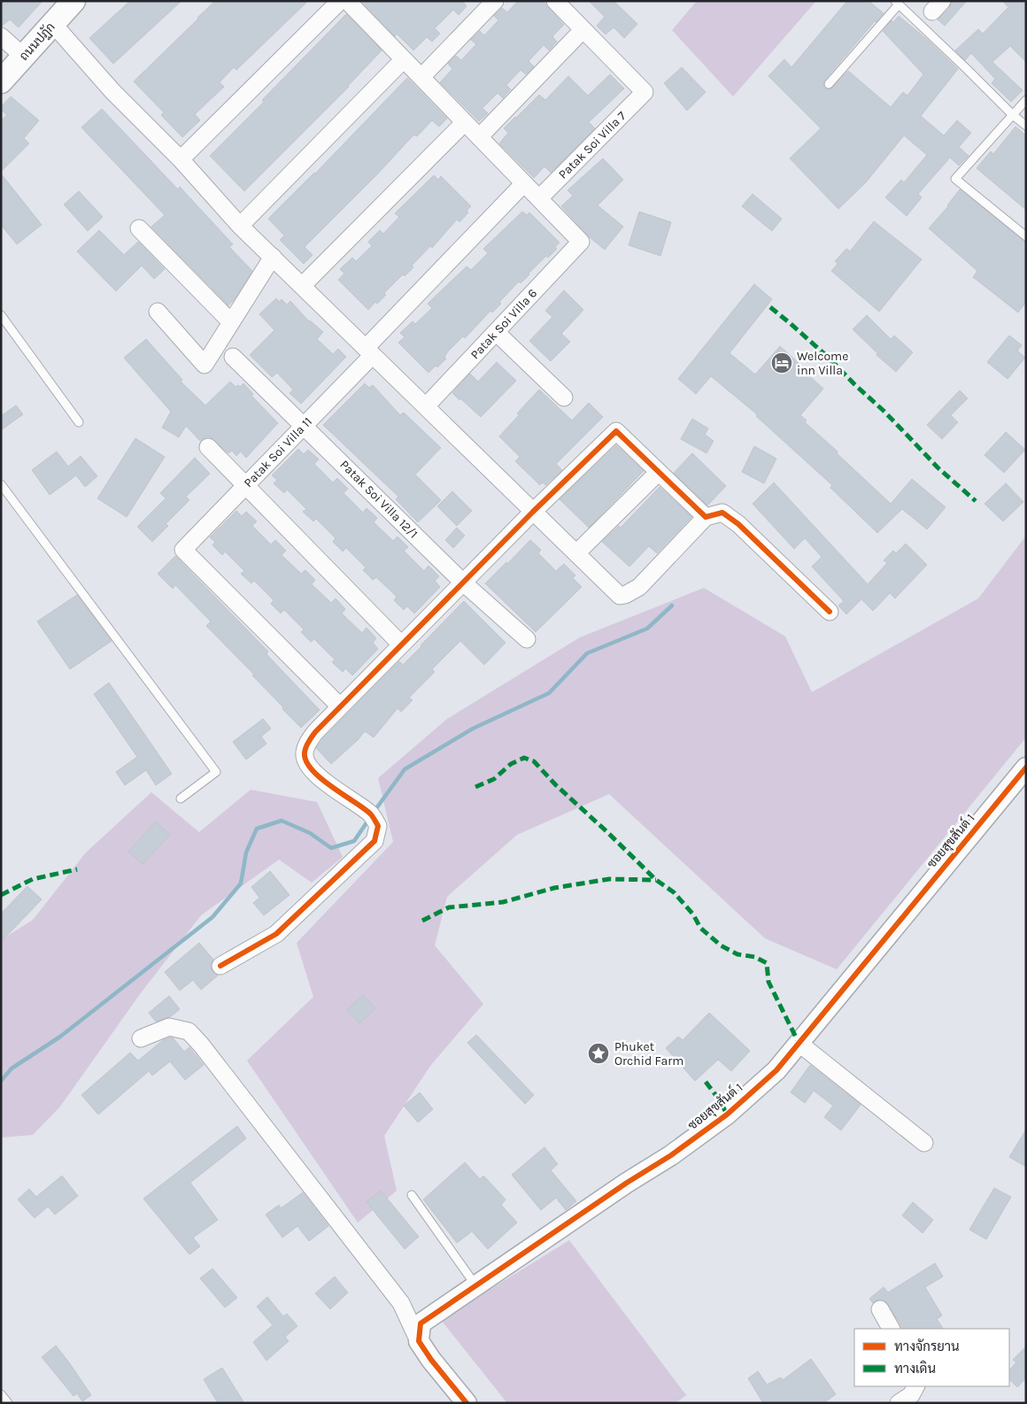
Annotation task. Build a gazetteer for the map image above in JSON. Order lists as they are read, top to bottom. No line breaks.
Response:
{"streets":{"main road":["ถนนปฏัก"],"street":["Patak Soi Villa 7","Patak Soi Villa 6","Patak Soi Villa 11","Patak Soi Villa 12/1","ซอยสุขสันต์ 1"]},"crossings":[["Patak Soi Villa 7","Patak Soi Villa 6"],["Patak Soi Villa 11","Patak Soi Villa 12/1"]],"places":{"hotel":["Welcome inn Villa"],"place":["Phuket Orchid Farm"]},"legend":["ทางจักรยาน","ทางเดิน"]}
